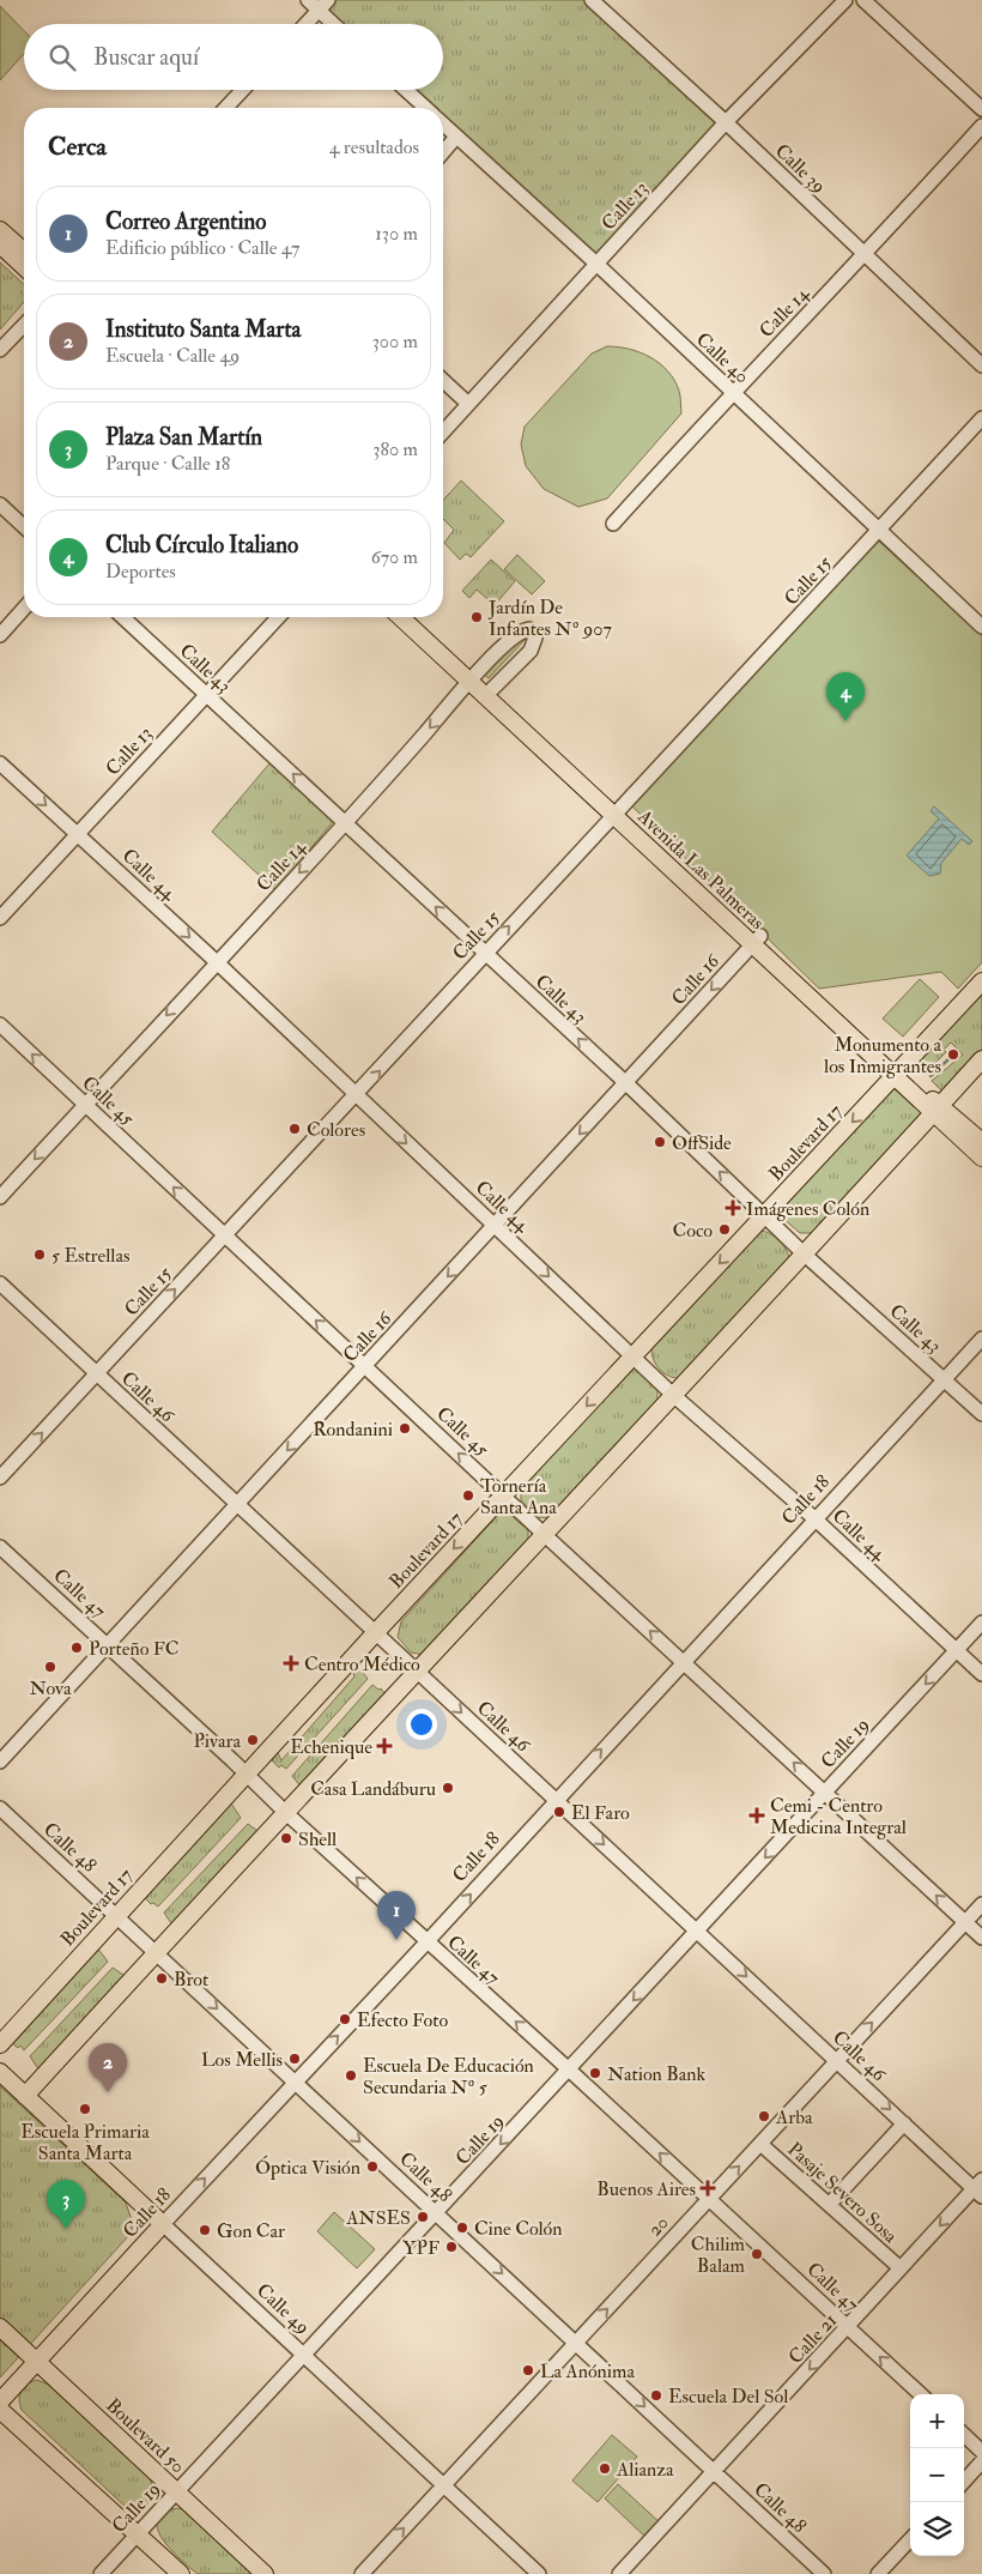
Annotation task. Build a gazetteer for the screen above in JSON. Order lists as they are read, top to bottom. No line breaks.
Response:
{"streets":{"main road":["Avenida Las Palmeras","Boulevard 17","Calle 18","Calle 49","Boulevard 50"],"street":["Calle 39","Calle 13","Calle 14","Calle 40","Calle 15","Calle 43","Calle 44","Calle 16","Calle 45","Calle 46","Calle 47","Calle 19","Calle 48","Pasaje Severo Sosa","20","Calle 21"]},"crossings":[["Calle 39","Calle 13"],["Calle 39","Calle 14"],["Calle 13","Calle 40"],["Calle 13","Calle 43"],["Calle 13","Calle 44"],["Calle 14","Calle 40"],["Calle 14","Calle 43"],["Calle 14","Avenida Las Palmeras"],["Calle 14","Calle 44"],["Calle 14","Calle 45"],["Calle 40","Calle 15"],["Calle 15","Calle 43"],["Calle 15","Avenida Las Palmeras"],["Calle 15","Calle 44"],["Calle 15","Calle 45"],["Calle 15","Calle 46"],["Calle 43","Calle 16"],["Calle 43","Boulevard 17"],["Calle 43","Calle 18"],["Avenida Las Palmeras","Calle 16"],["Avenida Las Palmeras","Boulevard 17"],["Calle 44","Calle 16"],["Calle 44","Boulevard 17"],["Calle 44","Calle 18"],["Calle 44","Calle 19"],["Calle 16","Calle 45"],["Calle 16","Calle 46"],["Calle 16","Calle 47"],["Calle 45","Boulevard 17"],["Calle 45","Calle 18"],["Calle 45","Calle 19"],["Calle 45","20"],["Boulevard 17","Calle 46"],["Boulevard 17","Calle 47"],["Boulevard 17","Calle 48"],["Calle 46","Calle 18"],["Calle 46","Calle 19"],["Calle 46","20"],["Calle 46","Calle 21"],["Calle 18","Calle 47"],["Calle 18","Calle 48"],["Calle 18","Calle 49"],["Calle 18","Boulevard 50"],["Calle 47","Calle 19"],["Calle 47","20"],["Calle 47","Calle 21"],["Calle 19","Calle 48"],["Calle 19","Calle 49"],["Calle 19","Boulevard 50"],["Calle 48","20"],["Calle 48","Calle 21"],["Pasaje Severo Sosa","20"],["Pasaje Severo Sosa","Calle 21"],["20","Calle 49"]],"one_way":["Calle 14","Calle 15","Calle 43","Calle 44","Calle 16","Calle 45","Calle 46","Calle 18","Calle 47","Calle 19","Calle 48","20"],"places":{"other":["Jardín De Infantes Nº 907","Monumento a los Inmigrantes","Colores","OffSide","Coco","5 Estrellas","Rondanini","Tornería Santa Ana","Porteño FC","Nova","Pivara","Casa Landáburu","El Faro","Shell","Brot","Efecto Foto","Los Mellis","Nation Bank","Escuela De Educación Secundaria Nº 5","Escuela Primaria Santa Marta","Arba","Óptica Visión","ANSES","Cine Colón","Gon Car","YPF","Chilim Balam","La Anónima","Escuela Del Sol","Alianza"],"health":["Imágenes Colón","Centro Médico","Echenique","Cemi - Centro Medicina Integral","Buenos Aires"]},"page":{"search":"Buscar aquí","heading":["Cerca","4 resultados"],"list":[{"mark":"1","name":"Correo Argentino","note":"Edificio público · Calle 47","value":"130 m"},{"mark":"2","name":"Instituto Santa Marta","note":"Escuela · Calle 49","value":"300 m"},{"mark":"3","name":"Plaza San Martín","note":"Parque · Calle 18","value":"380 m"},{"mark":"4","name":"Club Círculo Italiano","note":"Deportes","value":"670 m"}],"pins":["4","1","2","3"],"map_buttons":["+","−"]}}
